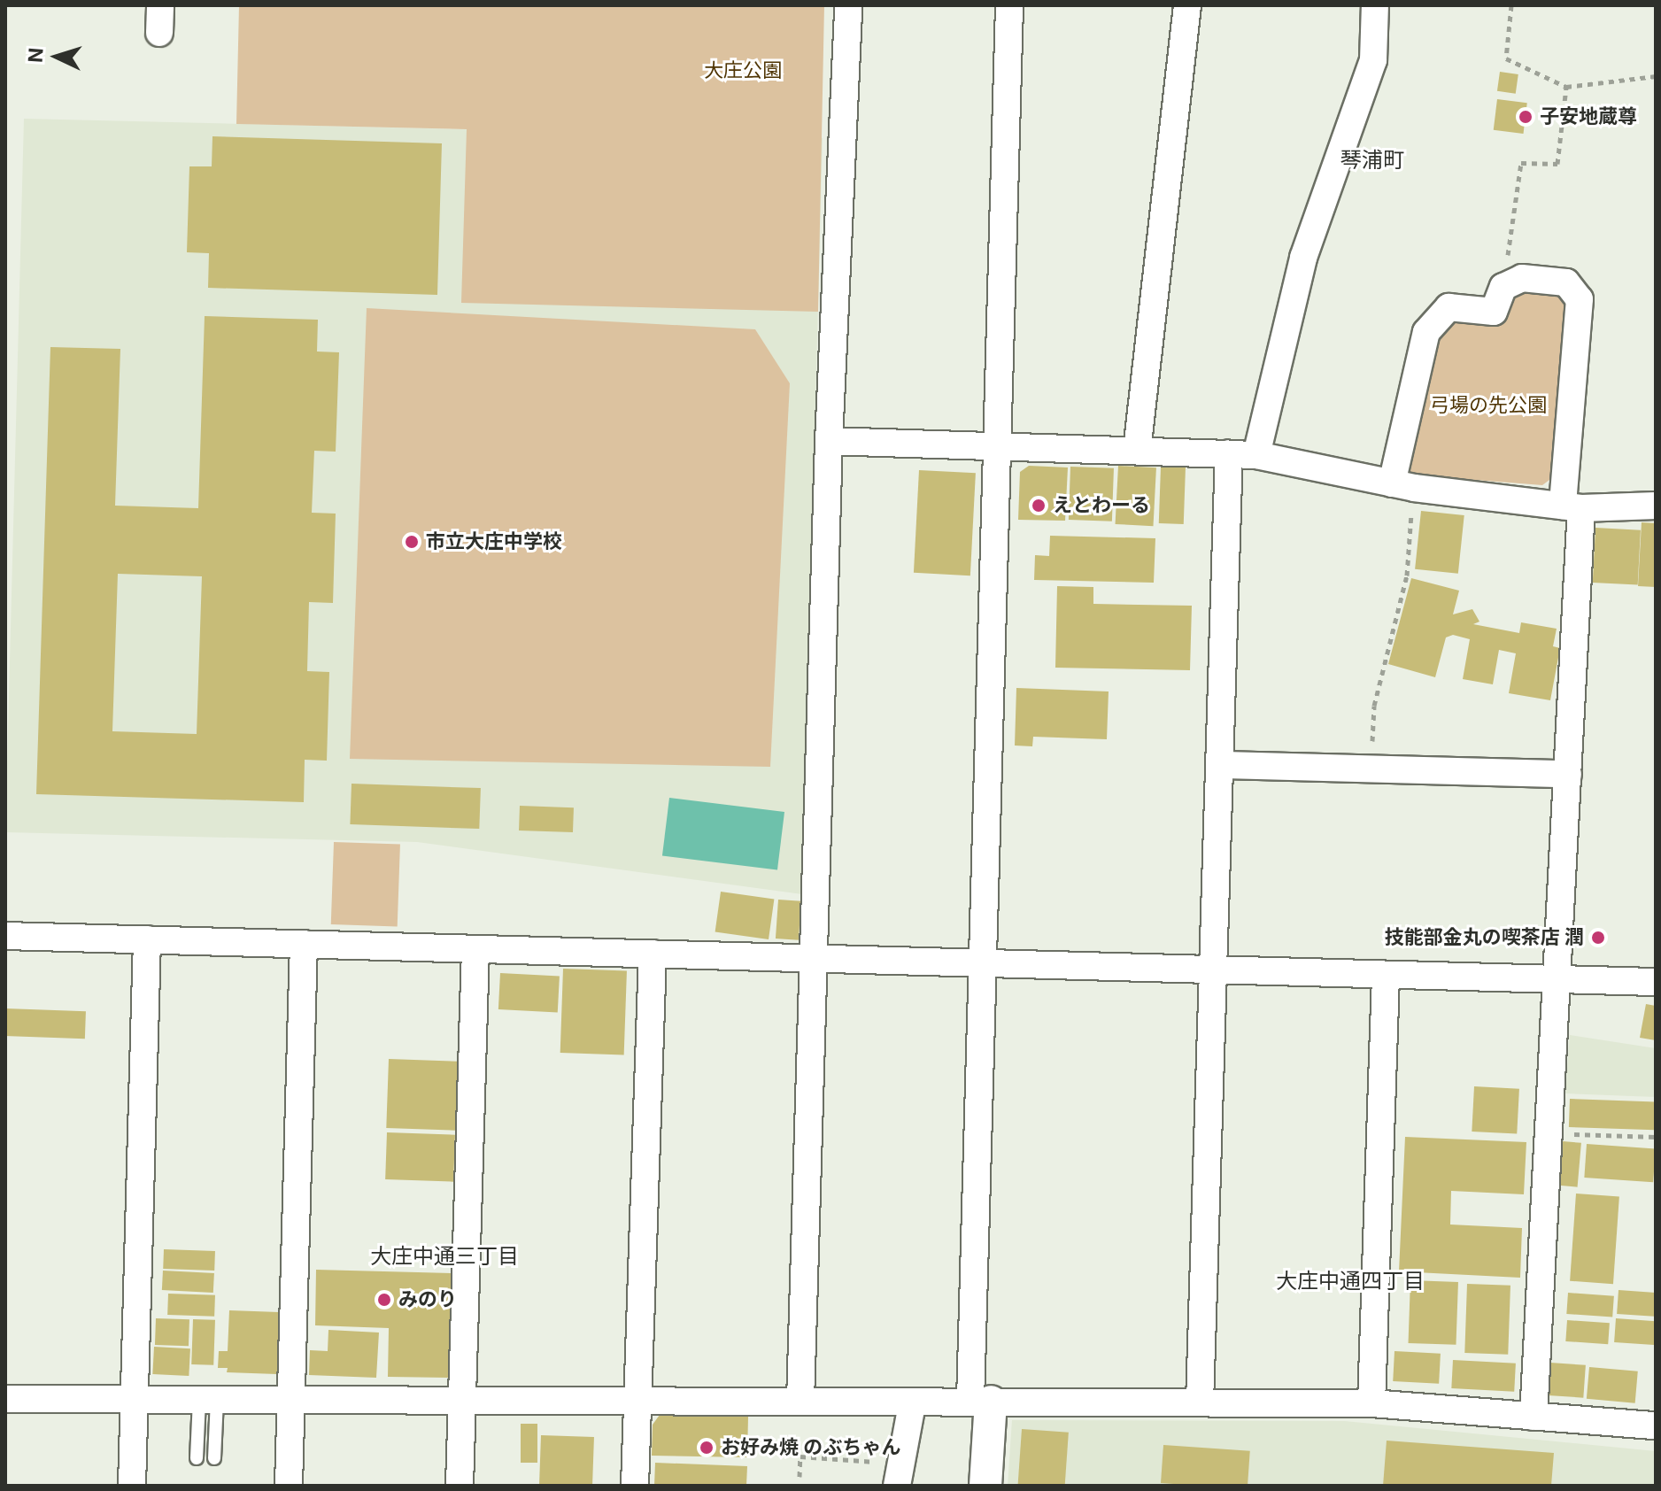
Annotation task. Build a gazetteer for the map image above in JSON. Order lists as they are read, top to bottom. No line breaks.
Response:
{"districts":["琴浦町","大庄中通三丁目","大庄中通四丁目"],"parks":["大庄公園","弓場の先公園"],"places":["子安地蔵尊","えとわーる","市立大庄中学校","技能部金丸の喫茶店 潤","みのり","お好み焼 のぶちゃん"],"north":"left"}
